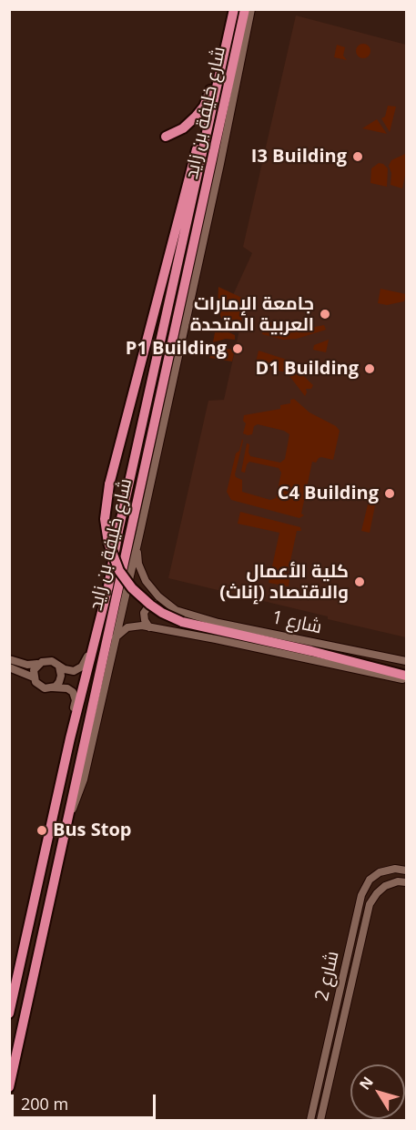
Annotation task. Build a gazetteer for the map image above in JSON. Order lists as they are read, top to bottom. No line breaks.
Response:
{"streets":{"highway":["شارع خليفة بن زايد"],"street":["شارع 1","شارع 2"]},"places":["I3 Building","جامعة الإمارات العربية المتحدة","P1 Building","D1 Building","C4 Building","كلية الأعمال والاقتصاد (إناث)","Bus Stop"],"scale_bar":"200 m","north":"top left"}
